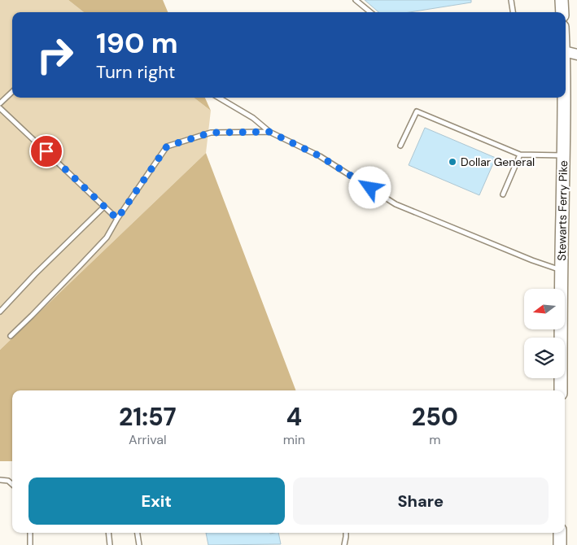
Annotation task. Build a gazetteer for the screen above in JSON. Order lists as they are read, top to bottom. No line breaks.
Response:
{"streets":{"main road":["Stewarts Ferry Pike"]},"places":["Dollar General"],"north":"left","page":{"turn":["190 m","Turn right"],"eta":["21:57","Arrival","4","min","250","m"],"buttons":["Exit","Share"]}}
